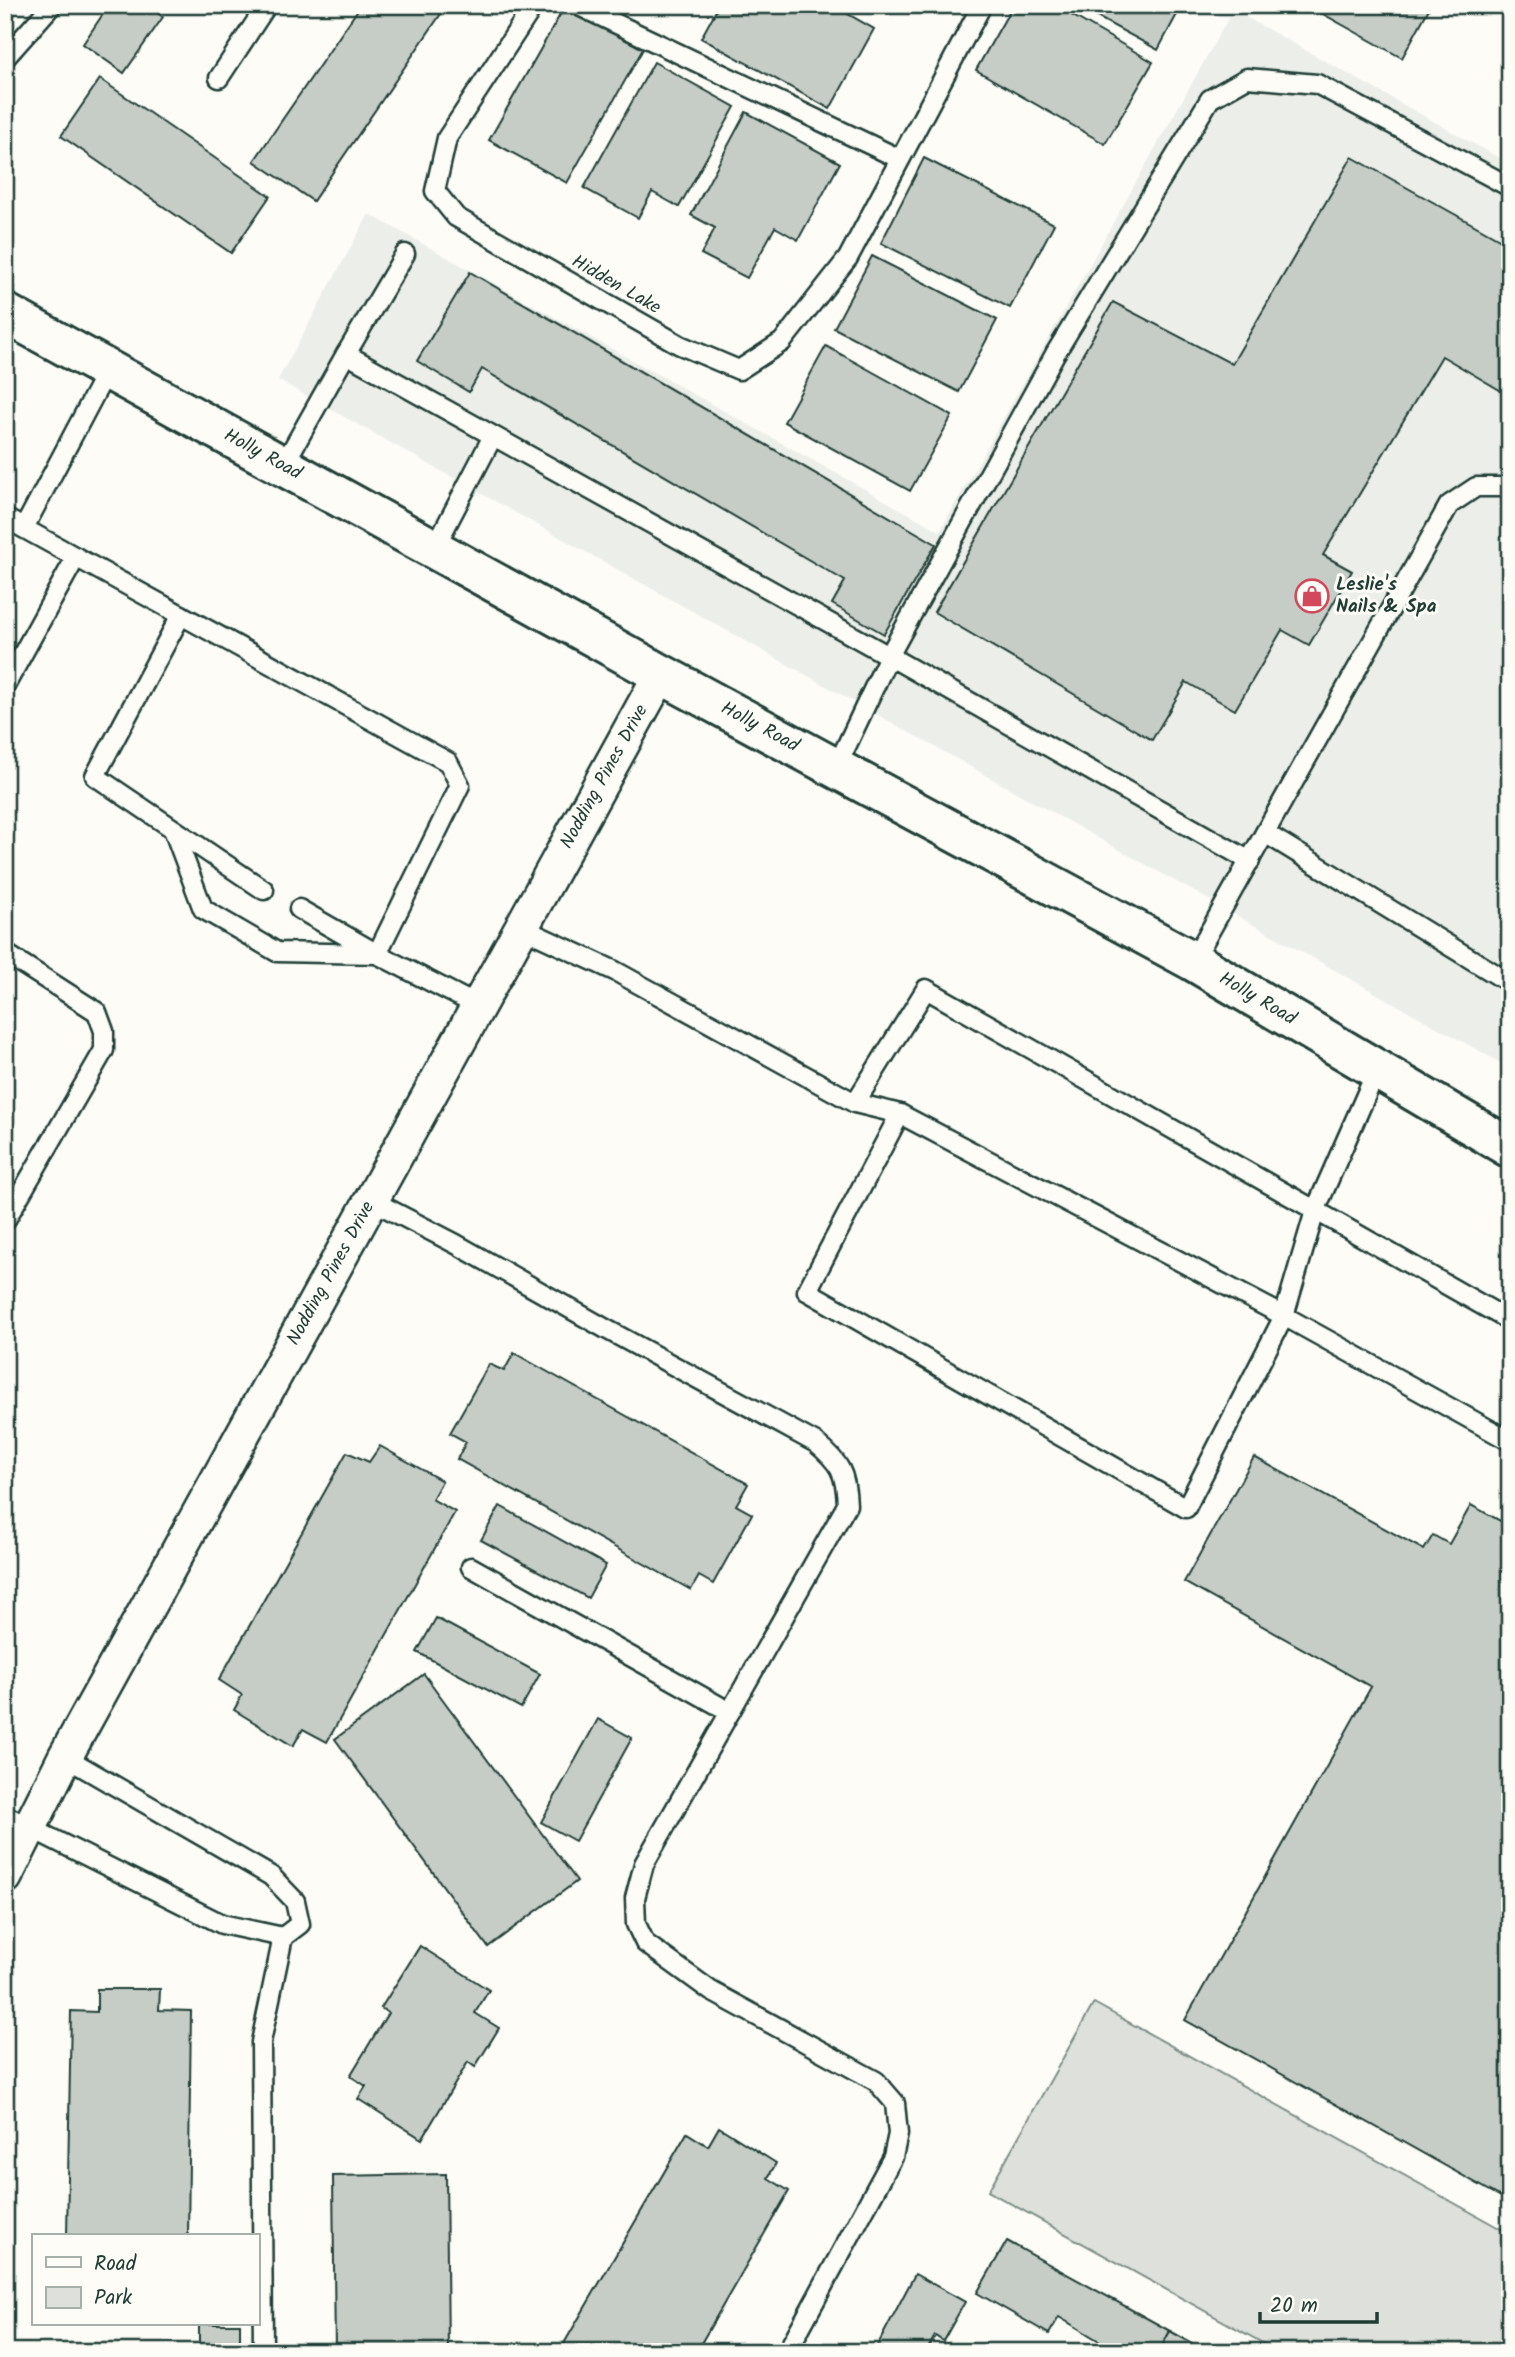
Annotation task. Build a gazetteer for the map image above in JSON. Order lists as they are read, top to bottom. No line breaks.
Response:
{"streets":{"main road":["Holly Road"],"street":["Nodding Pines Drive"],"lane":["Hidden Lake"]},"crossings":[["Holly Road","Nodding Pines Drive"]],"places":{"shop":["Leslie's Nails & Spa"]},"legend":["Road","Park"],"scale_bar":"20 m"}
